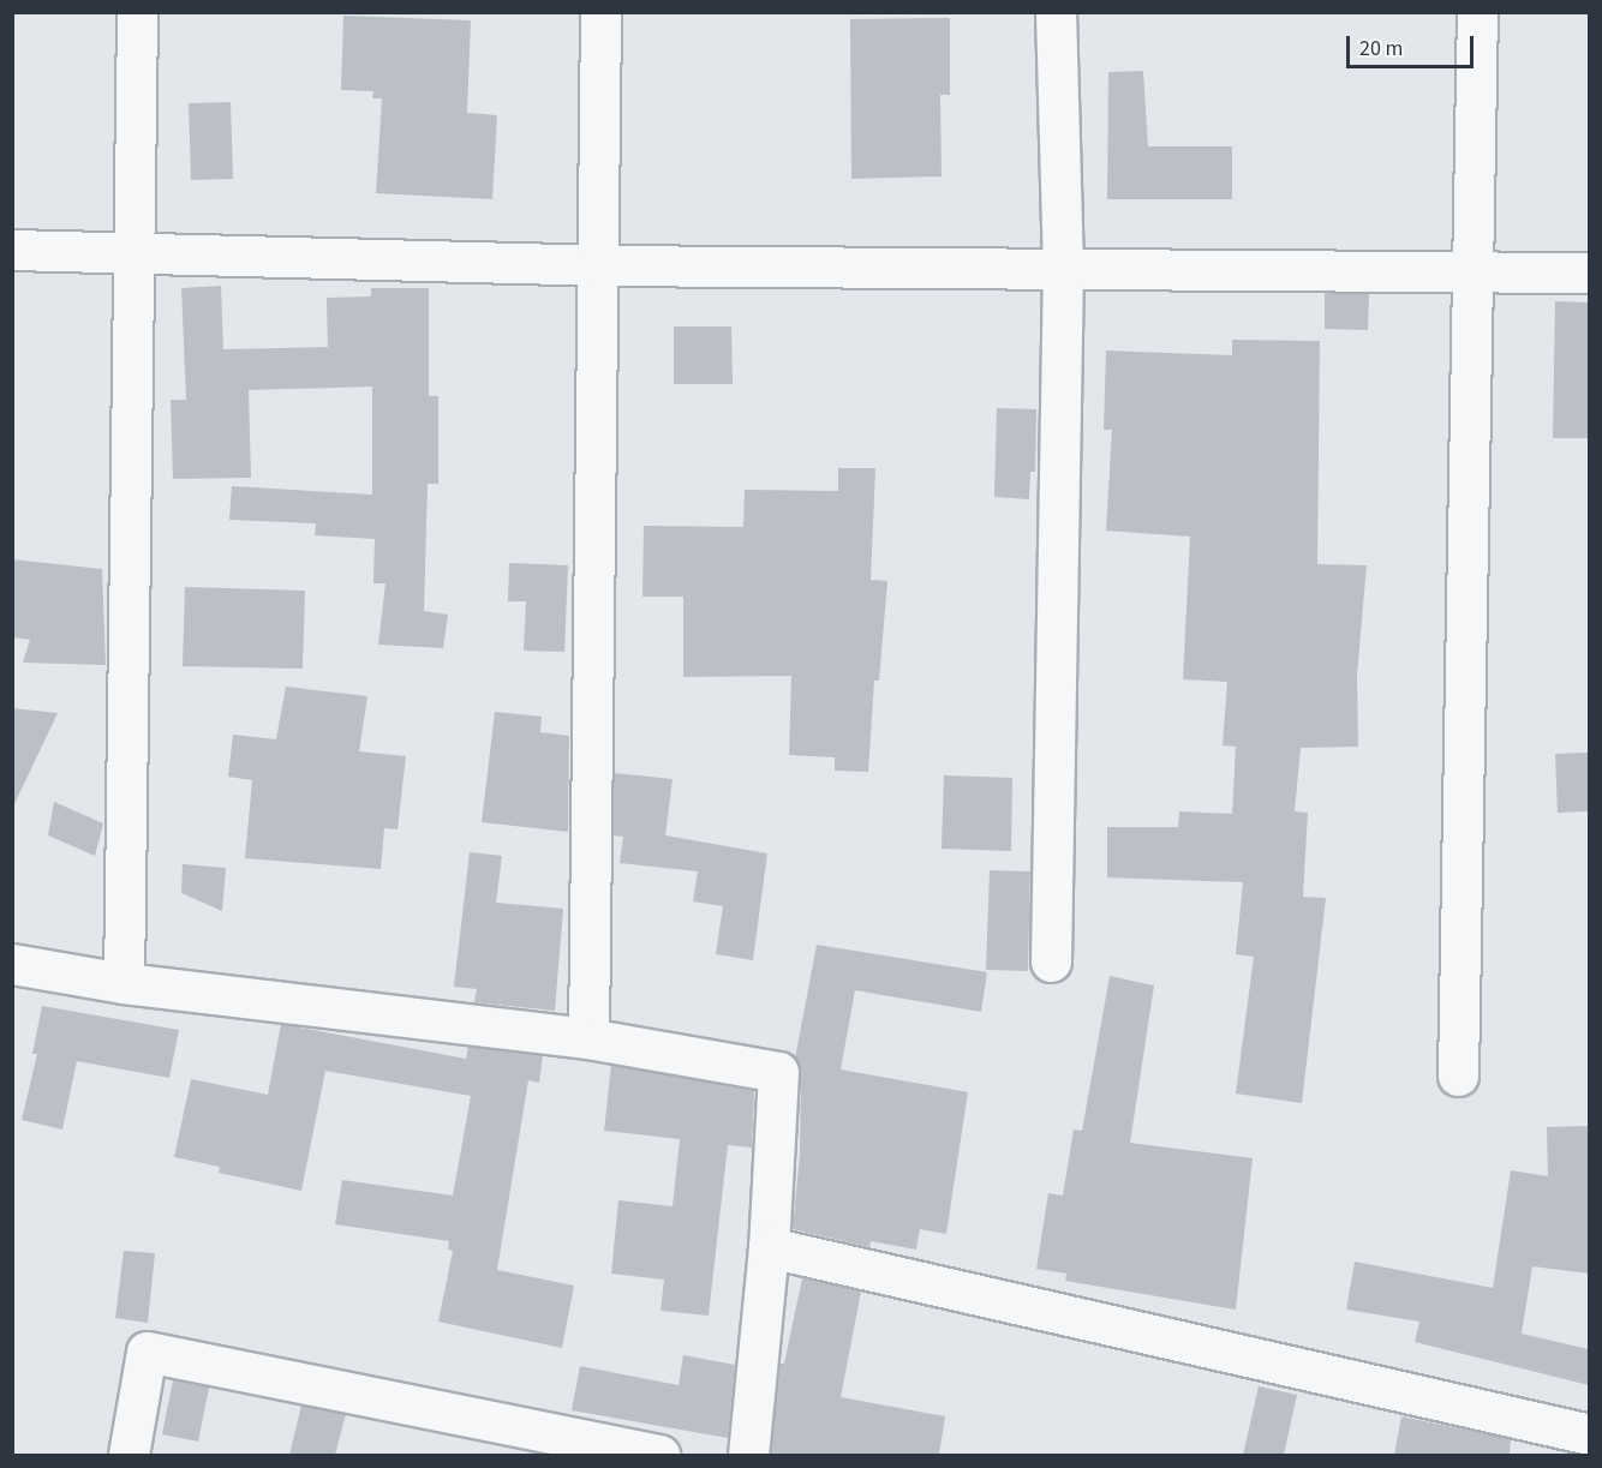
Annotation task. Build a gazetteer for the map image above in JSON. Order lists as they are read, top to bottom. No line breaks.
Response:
{"scale_bar":"20 m"}
